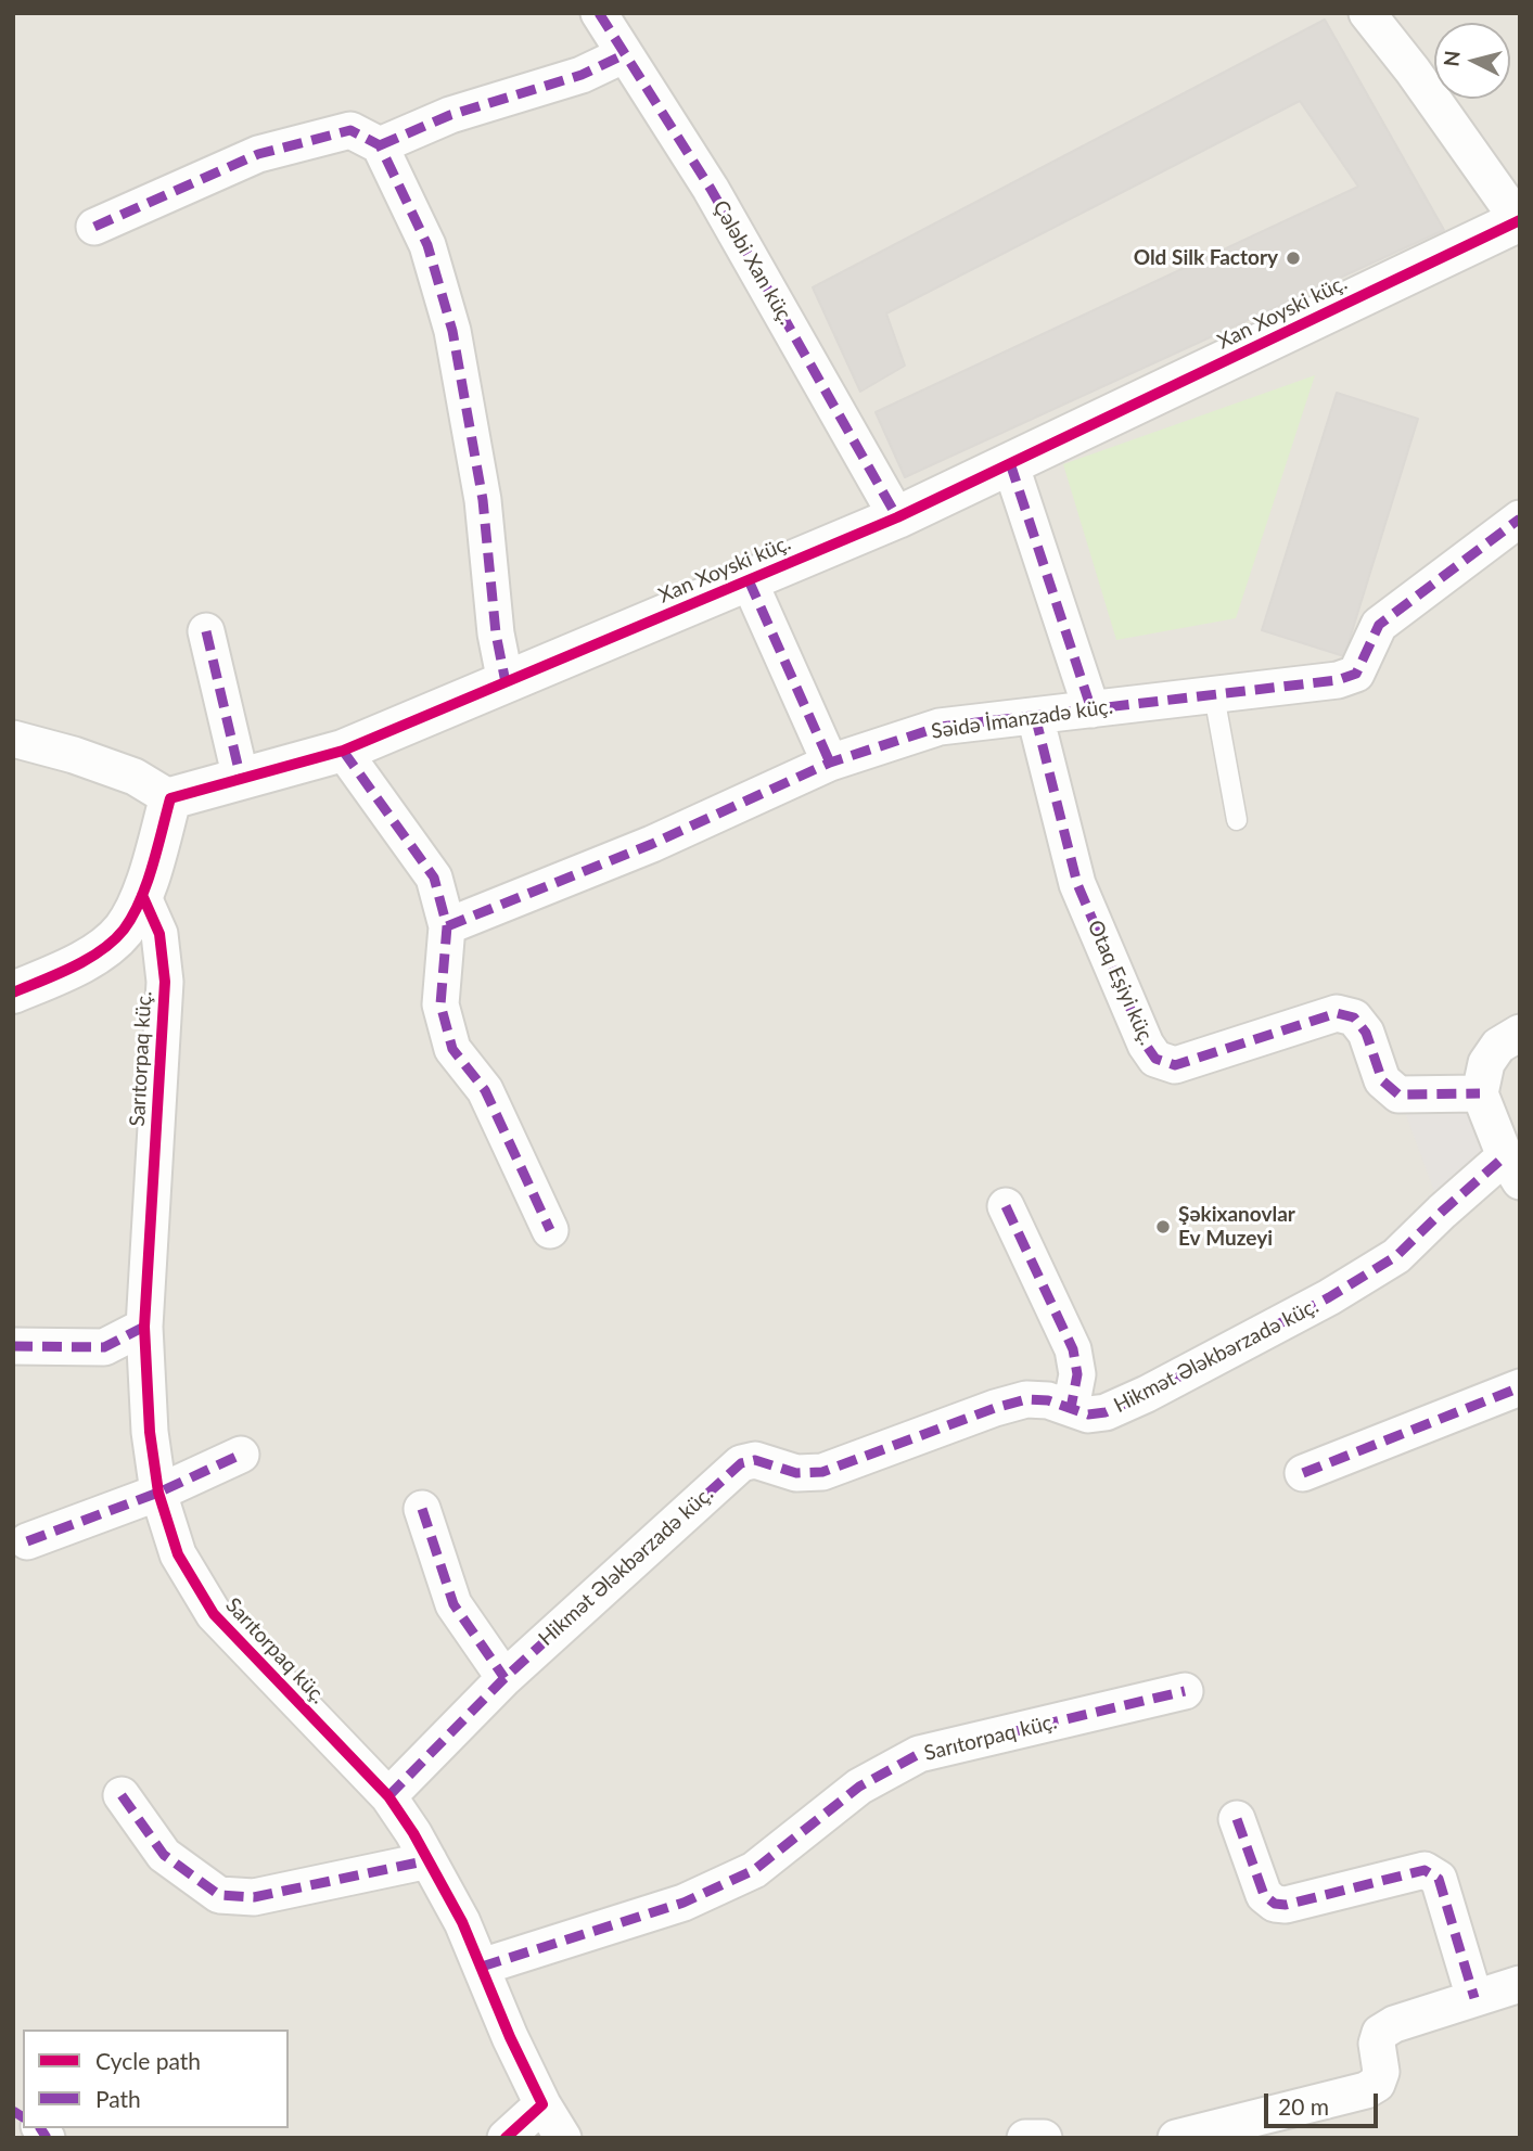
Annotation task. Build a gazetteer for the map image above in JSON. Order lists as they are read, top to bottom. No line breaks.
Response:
{"streets":{"street":["Çələbi Xan küç.","Xan Xoyski küç.","Səidə İmanzadə küç.","Otaq Eşiyi küç.","Sarıtorpaq küç.","Hikmət Ələkbərzadə küç."]},"crossings":[["Çələbi Xan küç.","Xan Xoyski küç."],["Səidə İmanzadə küç.","Otaq Eşiyi küç."],["Sarıtorpaq küç.","Hikmət Ələkbərzadə küç."]],"places":["Old Silk Factory","Şəkixanovlar Ev Muzeyi"],"legend":["Cycle path","Path"],"scale_bar":"20 m","north":"left"}
